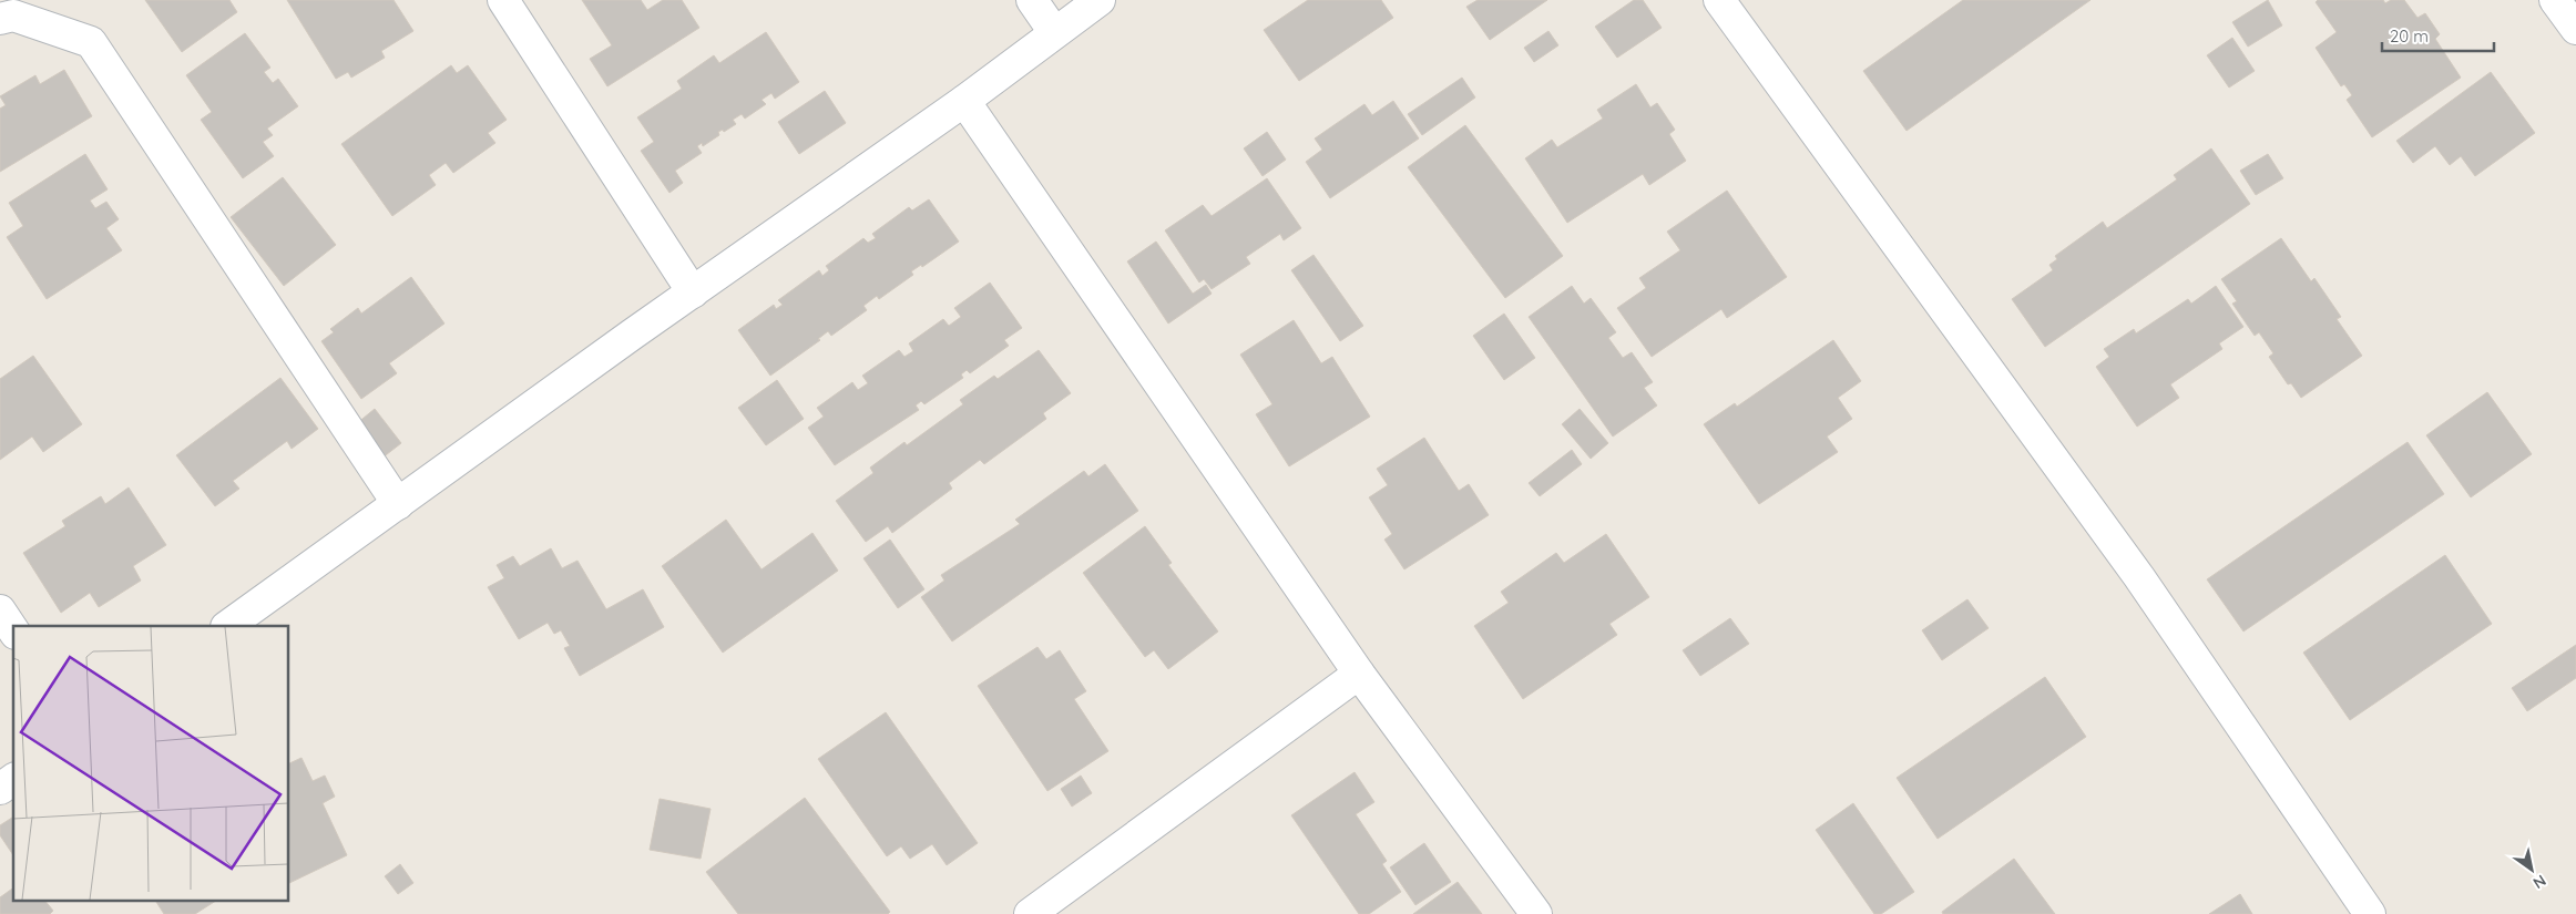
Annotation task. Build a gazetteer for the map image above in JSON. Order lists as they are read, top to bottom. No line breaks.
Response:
{"scale_bar":"20 m","north":"bottom right"}
